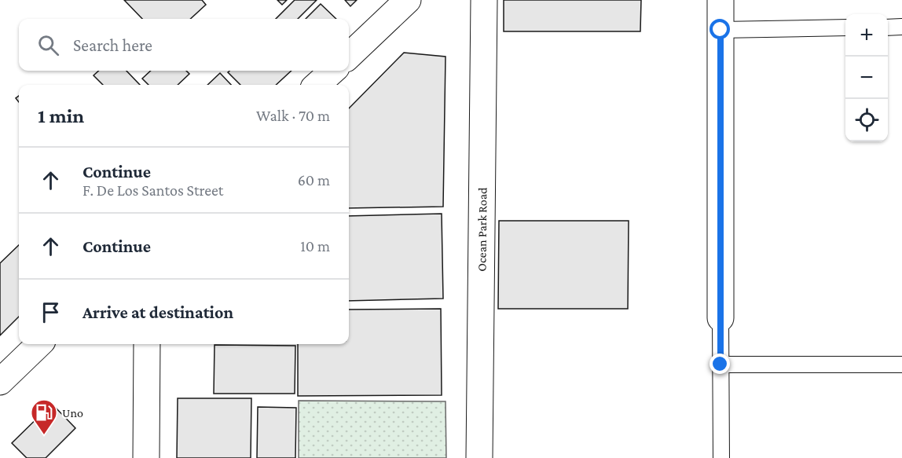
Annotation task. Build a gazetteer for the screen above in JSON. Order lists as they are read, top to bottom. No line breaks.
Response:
{"streets":{"street":["Ocean Park Road"]},"places":{"fuel station":["Uno"]},"page":{"map_buttons":["+","−"],"search":"Search here","heading":["1 min","Walk · 70 m"],"list":[["Continue","F. De Los Santos Street","60 m"],["Continue","10 m"],"Arrive at destination"]}}
